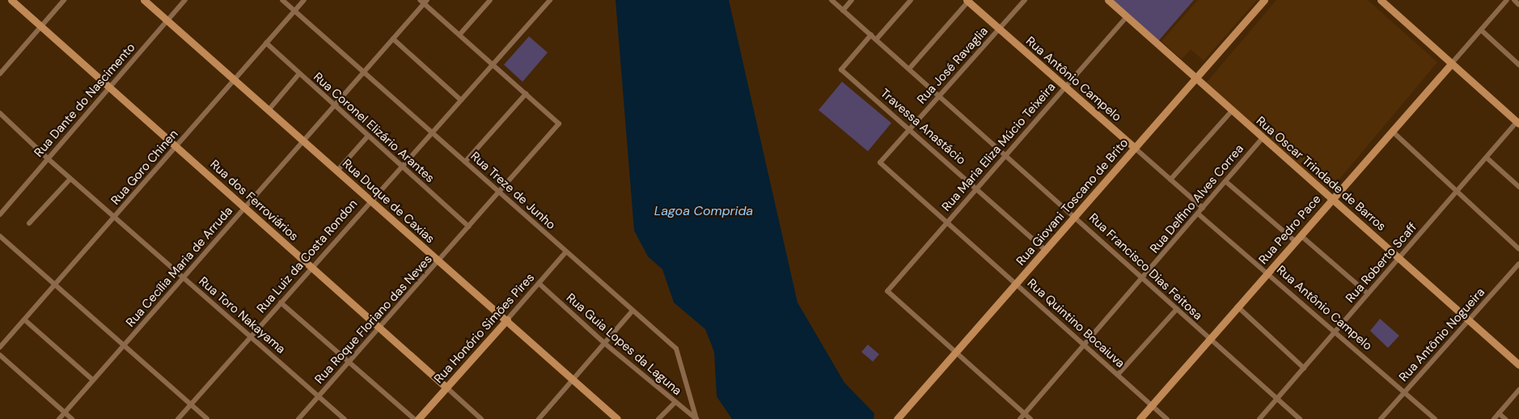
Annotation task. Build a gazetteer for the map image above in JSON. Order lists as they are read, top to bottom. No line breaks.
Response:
{"streets":{"main road":["Rua Antônio Campelo","Rua Oscar Trindade de Barros","Rua dos Ferroviários","Rua Duque de Caxias","Rua Giovani Toscano de Brito","Rua Pedro Pace","Rua Honório Simões Pires"],"street":["Rua José Ravaglia","Rua Dante do Nascimento","Travessa Anastácio","Rua Coronel Elizário Arantes","Rua Maria Eliza Múcio Teixeira","Rua Goro Chinen","Rua Treze de Junho","Rua Delfino Alves Correa","Rua Luiz da Costa Rondon","Rua Roberto Scaff","Rua Cecília Maria de Arruda","Rua Francisco Dias Feitosa","Rua Toro Nakayama","Rua Roque Floriano das Neves","Rua Quintino Bocaiuva","Rua Antônio Nogueira","Rua Guia Lopes da Laguna"]},"crossings":[["Rua José Ravaglia","Rua Antônio Campelo"],["Rua José Ravaglia","Travessa Anastácio"],["Rua José Ravaglia","Rua Francisco Dias Feitosa"],["Rua José Ravaglia","Rua Quintino Bocaiuva"],["Rua Antônio Campelo","Rua Maria Eliza Múcio Teixeira"],["Rua Antônio Campelo","Rua Delfino Alves Correa"],["Rua Antônio Campelo","Rua Giovani Toscano de Brito"],["Rua Antônio Campelo","Rua Pedro Pace"],["Rua Antônio Campelo","Rua Roberto Scaff"],["Rua Antônio Campelo","Rua Antônio Nogueira"],["Rua Dante do Nascimento","Rua dos Ferroviários"],["Rua Dante do Nascimento","Rua Duque de Caxias"],["Rua Dante do Nascimento","Rua Toro Nakayama"],["Travessa Anastácio","Rua Maria Eliza Múcio Teixeira"],["Travessa Anastácio","Rua Giovani Toscano de Brito"],["Travessa Anastácio","Rua Francisco Dias Feitosa"],["Rua Coronel Elizário Arantes","Rua Goro Chinen"],["Rua Coronel Elizário Arantes","Rua Luiz da Costa Rondon"],["Rua Coronel Elizário Arantes","Rua Cecília Maria de Arruda"],["Rua Coronel Elizário Arantes","Rua Roque Floriano das Neves"],["Rua Maria Eliza Múcio Teixeira","Rua Oscar Trindade de Barros"],["Rua Maria Eliza Múcio Teixeira","Rua Giovani Toscano de Brito"],["Rua Maria Eliza Múcio Teixeira","Rua Francisco Dias Feitosa"],["Rua Maria Eliza Múcio Teixeira","Rua Quintino Bocaiuva"],["Rua Goro Chinen","Rua Treze de Junho"],["Rua Goro Chinen","Rua dos Ferroviários"],["Rua Goro Chinen","Rua Duque de Caxias"],["Rua Goro Chinen","Rua Toro Nakayama"],["Rua Oscar Trindade de Barros","Rua Delfino Alves Correa"],["Rua Oscar Trindade de Barros","Rua Giovani Toscano de Brito"],["Rua Oscar Trindade de Barros","Rua Pedro Pace"],["Rua Oscar Trindade de Barros","Rua Roberto Scaff"],["Rua Oscar Trindade de Barros","Rua Antônio Nogueira"],["Rua Treze de Junho","Rua Luiz da Costa Rondon"],["Rua Treze de Junho","Rua Cecília Maria de Arruda"],["Rua Treze de Junho","Rua Roque Floriano das Neves"],["Rua Treze de Junho","Rua Honório Simões Pires"],["Rua Treze de Junho","Rua Guia Lopes da Laguna"],["Rua Delfino Alves Correa","Rua Francisco Dias Feitosa"],["Rua Delfino Alves Correa","Rua Quintino Bocaiuva"],["Rua dos Ferroviários","Rua Luiz da Costa Rondon"],["Rua dos Ferroviários","Rua Cecília Maria de Arruda"],["Rua dos Ferroviários","Rua Roque Floriano das Neves"],["Rua dos Ferroviários","Rua Honório Simões Pires"],["Rua Duque de Caxias","Rua Luiz da Costa Rondon"],["Rua Duque de Caxias","Rua Cecília Maria de Arruda"],["Rua Duque de Caxias","Rua Roque Floriano das Neves"],["Rua Duque de Caxias","Rua Honório Simões Pires"],["Rua Giovani Toscano de Brito","Rua Francisco Dias Feitosa"],["Rua Giovani Toscano de Brito","Rua Quintino Bocaiuva"],["Rua Pedro Pace","Rua Francisco Dias Feitosa"],["Rua Pedro Pace","Rua Quintino Bocaiuva"],["Rua Luiz da Costa Rondon","Rua Toro Nakayama"],["Rua Roberto Scaff","Rua Francisco Dias Feitosa"],["Rua Cecília Maria de Arruda","Rua Toro Nakayama"],["Rua Toro Nakayama","Rua Roque Floriano das Neves"],["Rua Honório Simões Pires","Rua Guia Lopes da Laguna"]],"water":["Lagoa Comprida"]}
